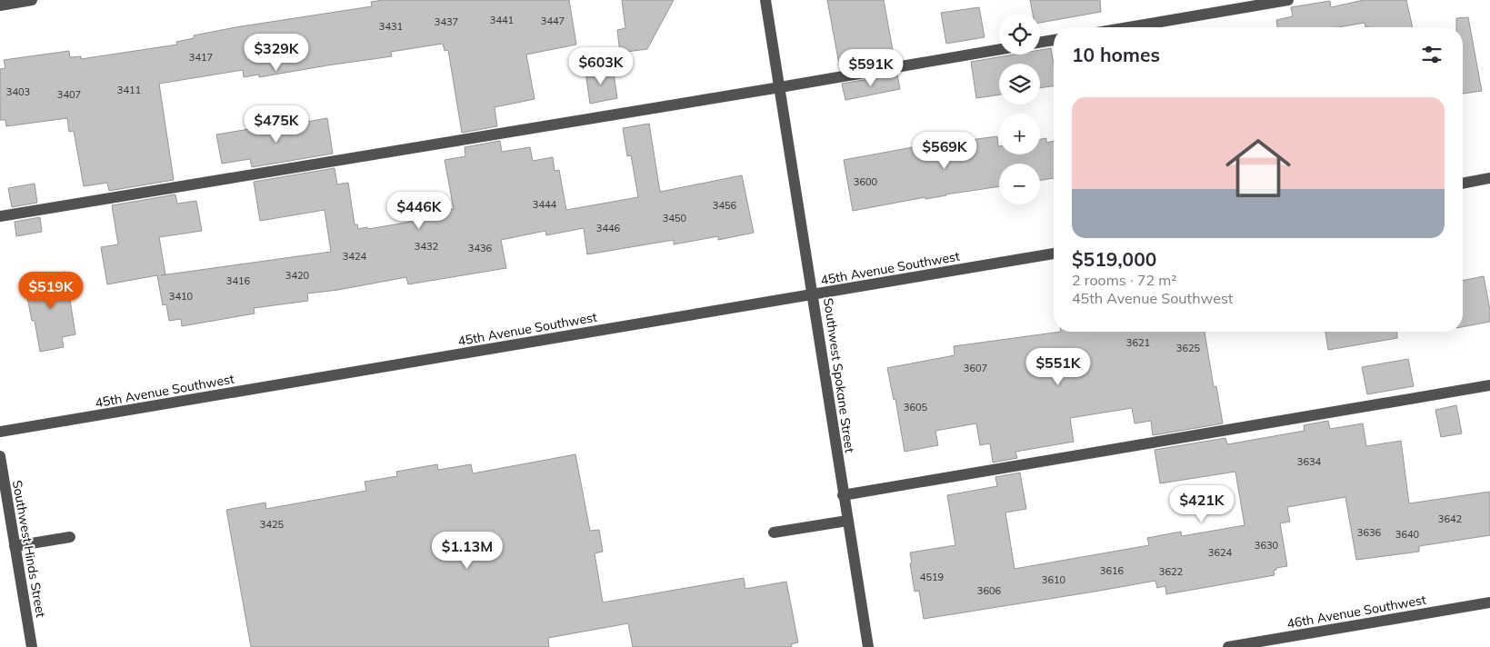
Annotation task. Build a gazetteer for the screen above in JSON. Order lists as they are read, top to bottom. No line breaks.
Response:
{"streets":{"street":["45th Avenue Southwest","Southwest Spokane Street","Southwest Hinds Street","46th Avenue Southwest"]},"crossings":[["45th Avenue Southwest","Southwest Spokane Street"]],"house_numbers":["3441","3447","3437","3431","3417","3411","3403","3407","3600","3444","3456","3450","3446","3432","3436","3424","3420","3416","3410","3621","3625","3607","3605","3634","3642","3425","3636","3640","3630","3624","3616","3622","4519","3610","3606"],"page":{"map_buttons":["+","−"],"heading":"10 homes","price":["$329K","$603K","$591K","$475K","$569K","$446K","$519K","$551K","$421K","$1.13M"],"list":[{"name":"$519,000","note":"2 rooms · 72 m² · 45th Avenue Southwest"}]}}
